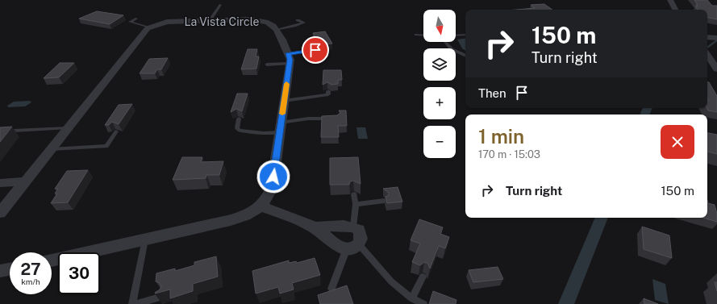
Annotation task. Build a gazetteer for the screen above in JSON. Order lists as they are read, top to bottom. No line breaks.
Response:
{"streets":{"street":["La Vista Circle"]},"north":"bottom","page":{"map_buttons":["+","−"],"turn":["150 m","Turn right"],"then":"Then","heading":["1 min","170 m · 15:03"],"list":[{"name":"Turn right","value":"150 m"}],"speed":"27 km/h","limit":"30"}}
